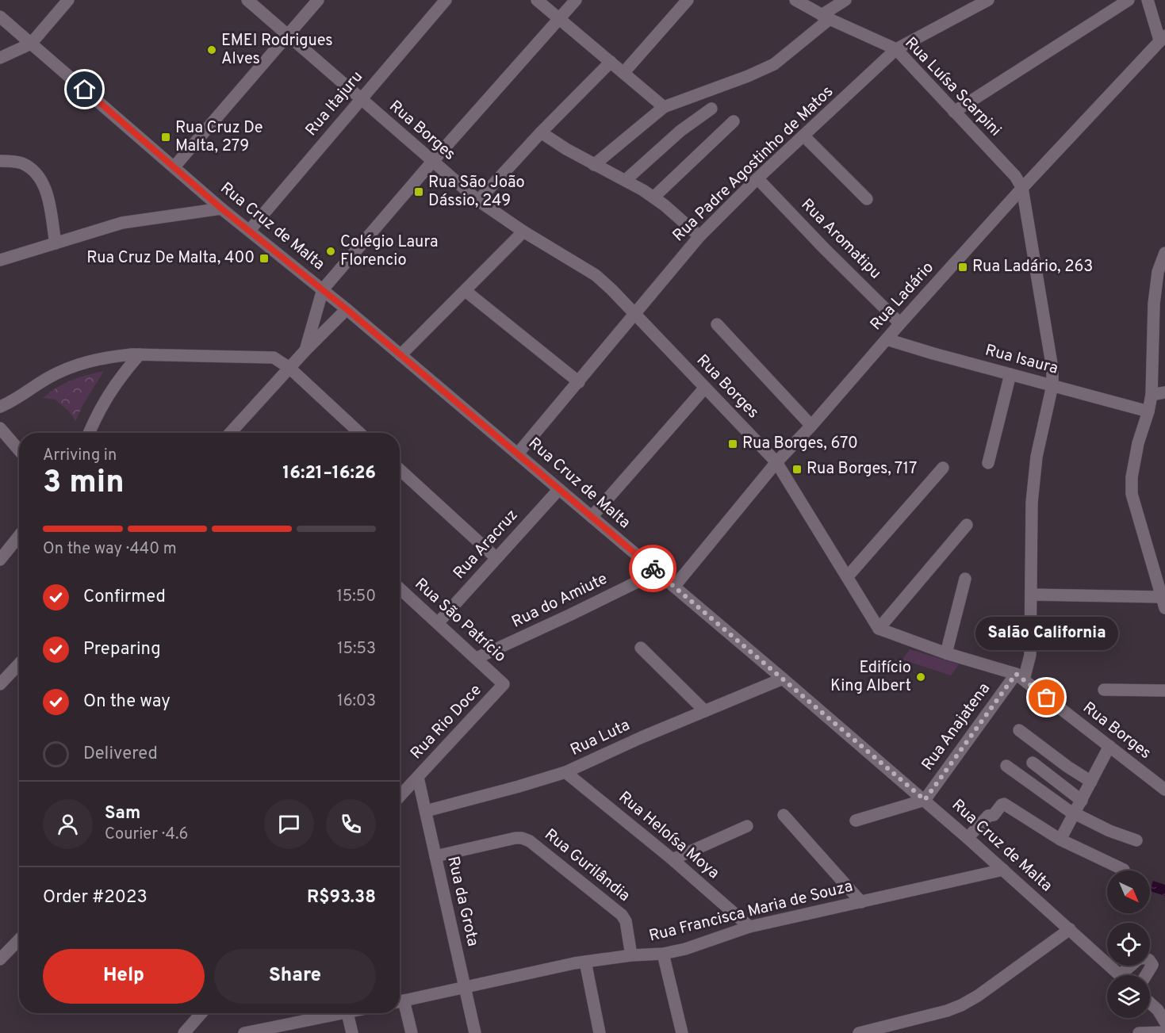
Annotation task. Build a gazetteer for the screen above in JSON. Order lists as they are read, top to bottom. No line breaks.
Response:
{"streets":{"street":["Rua Luísa Scarpini","Rua Itajuru","Rua Borges","Rua Padre Agostinho de Matos","Rua Cruz de Malta","Rua Aromatipu","Rua Ladário","Rua Isaura","Rua Aracruz","Rua do Amiute","Rua São Patrício","Rua Rio Doce","Rua Anajatena","Rua Luta","Rua Heloísa Moya","Rua Gurilândia","Rua da Grota","Rua Francisca Maria de Souza"]},"crossings":[["Rua Luísa Scarpini","Rua Padre Agostinho de Matos"],["Rua Luísa Scarpini","Rua Ladário"],["Rua Itajuru","Rua Borges"],["Rua Itajuru","Rua Cruz de Malta"],["Rua Borges","Rua Padre Agostinho de Matos"],["Rua Borges","Rua Ladário"],["Rua Borges","Rua Anajatena"],["Rua Padre Agostinho de Matos","Rua Cruz de Malta"],["Rua Padre Agostinho de Matos","Rua Aromatipu"],["Rua Cruz de Malta","Rua Ladário"],["Rua Cruz de Malta","Rua Aracruz"],["Rua Cruz de Malta","Rua do Amiute"],["Rua Cruz de Malta","Rua Anajatena"],["Rua Cruz de Malta","Rua Luta"],["Rua Cruz de Malta","Rua Francisca Maria de Souza"],["Rua Aromatipu","Rua Ladário"],["Rua Ladário","Rua Isaura"],["Rua Aracruz","Rua São Patrício"],["Rua do Amiute","Rua São Patrício"],["Rua São Patrício","Rua Rio Doce"],["Rua Rio Doce","Rua da Grota"],["Rua Luta","Rua Heloísa Moya"],["Rua Luta","Rua da Grota"],["Rua Heloísa Moya","Rua Francisca Maria de Souza"],["Rua Gurilândia","Rua da Grota"],["Rua Gurilândia","Rua Francisca Maria de Souza"],["Rua da Grota","Rua Francisca Maria de Souza"]],"places":{"other":["EMEI Rodrigues Alves","Colégio Laura Florencio","Edifício King Albert","Salão California"],"transit":["Rua Cruz De Malta, 279","Rua São João Dássio, 249","Rua Cruz De Malta, 400","Rua Ladário, 263","Rua Borges, 670","Rua Borges, 717"]},"north":"bottom right","page":{"heading":["3 min","Arriving in","16:21–16:26"],"panel":["Sam","Courier · 4.6","Order #2023","R$93.38"],"bar":"On the way · 440 m","list":[["Confirmed","15:50"],["Preparing","15:53"],["On the way","16:03"],"Delivered"],"bubble":"Salão California","buttons":["Help","Share"]}}
